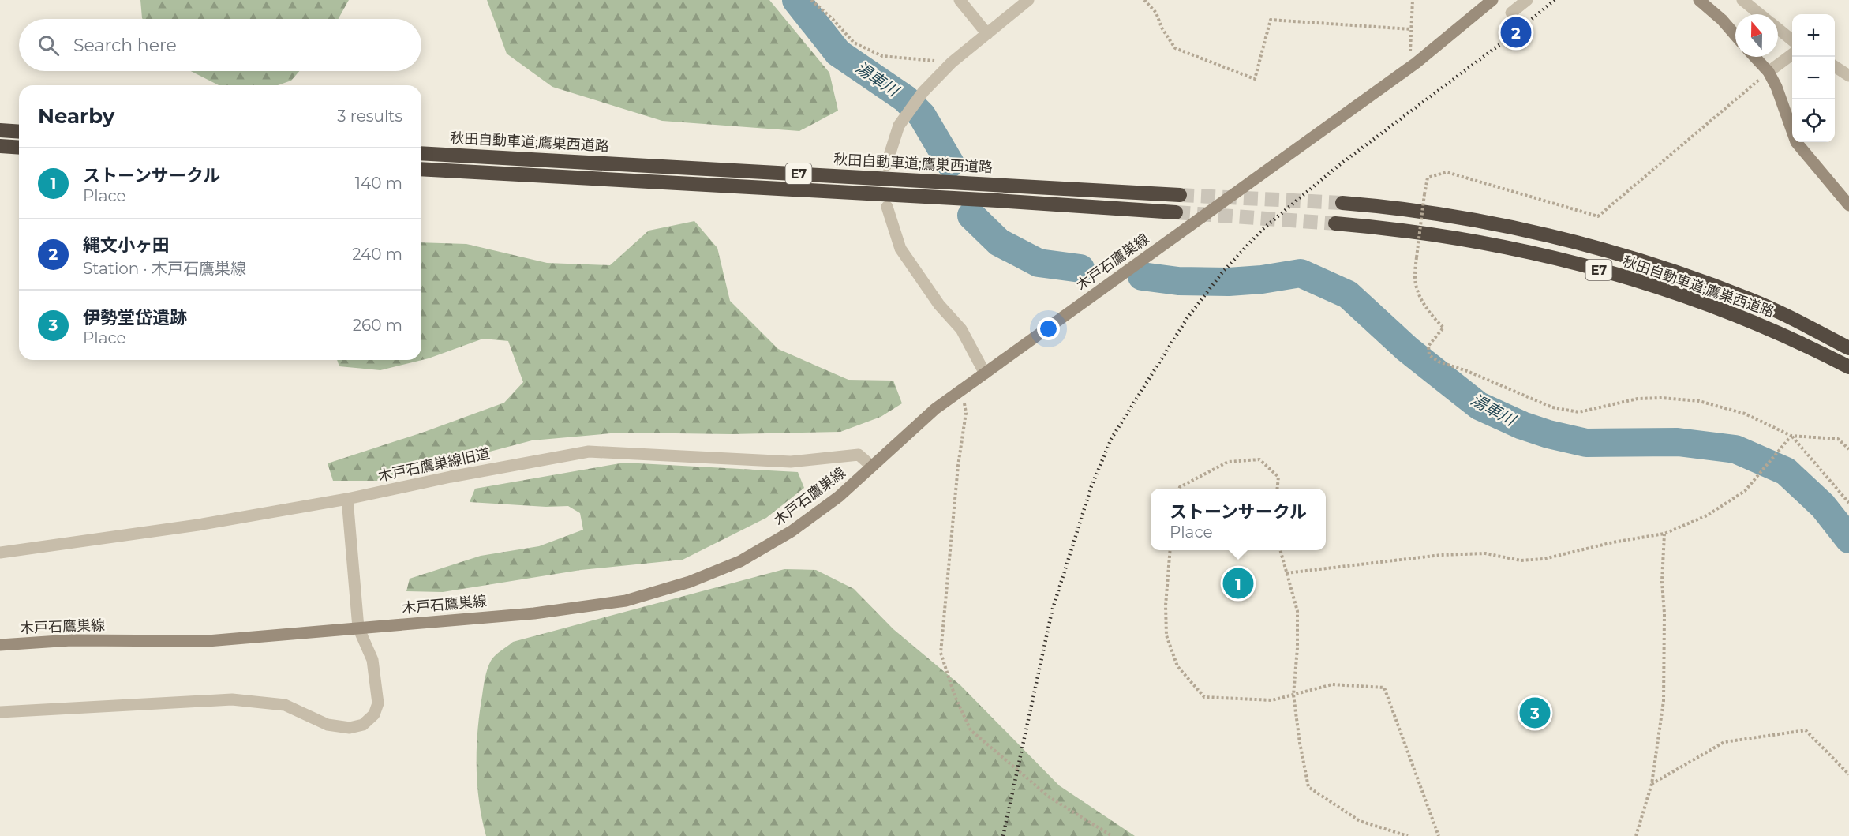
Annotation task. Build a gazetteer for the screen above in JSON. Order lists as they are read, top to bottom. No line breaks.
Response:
{"streets":{"highway":["秋田自動車道;鷹巣西道路","E7"],"main road":["木戸石鷹巣線"],"street":["木戸石鷹巣線旧道"]},"crossings":[["木戸石鷹巣線","木戸石鷹巣線旧道"]],"water":["湯車川"],"north":"top","page":{"map_buttons":["+","−"],"pins":["2","1","3"],"search":"Search here","heading":["Nearby","3 results"],"list":[{"mark":"1","name":"ストーンサークル","note":"Place","value":"140 m"},{"mark":"2","name":"縄文小ヶ田","note":"Station · 木戸石鷹巣線","value":"240 m"},{"mark":"3","name":"伊勢堂岱遺跡","note":"Place","value":"260 m"}],"popup":["ストーンサークル","Place"]}}
